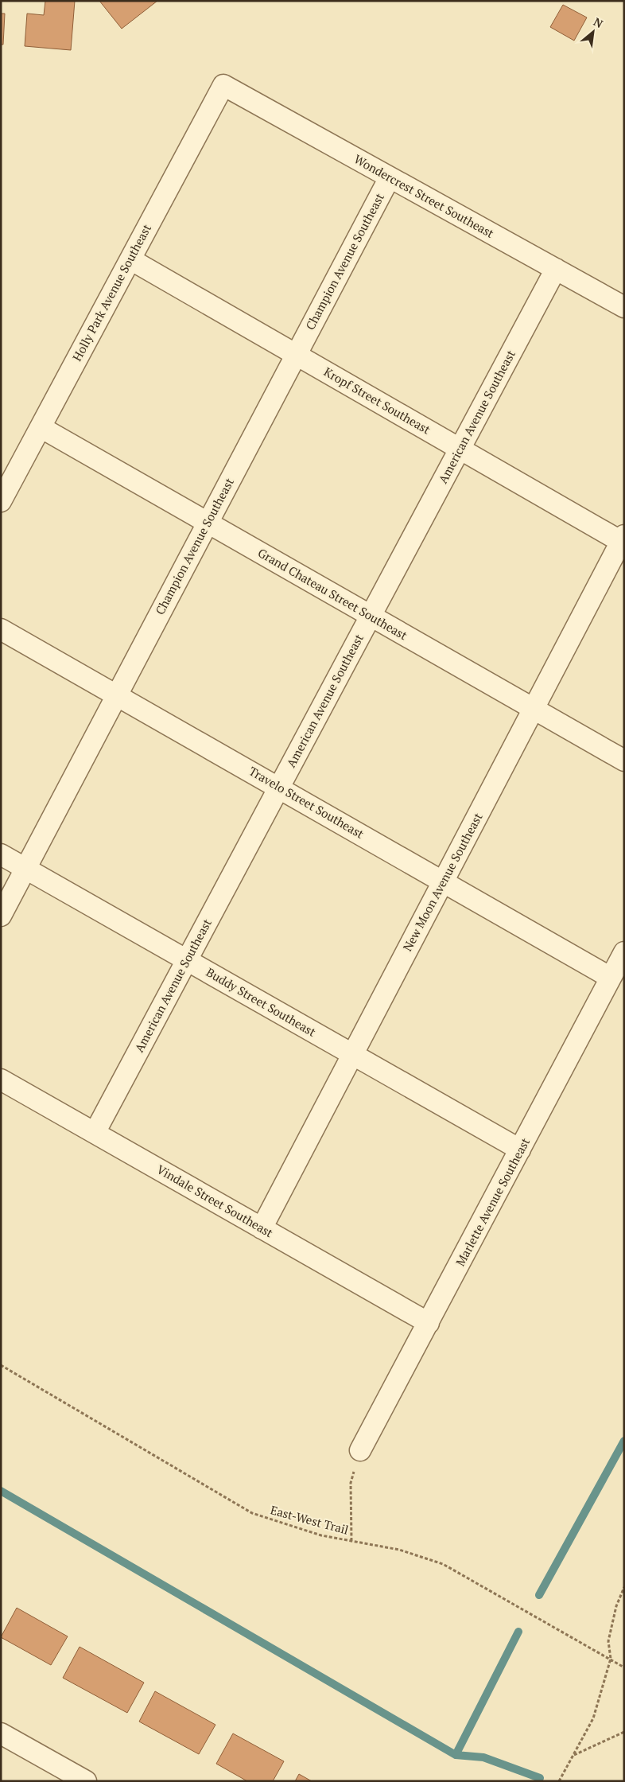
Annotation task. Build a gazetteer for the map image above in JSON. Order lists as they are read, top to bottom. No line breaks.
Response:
{"streets":{"street":["Wondercrest Street Southeast","Champion Avenue Southeast","Holly Park Avenue Southeast","Kropf Street Southeast","American Avenue Southeast","Grand Chateau Street Southeast","Travelo Street Southeast","New Moon Avenue Southeast","Buddy Street Southeast","Vindale Street Southeast","Marlette Avenue Southeast"],"path":["East-West Trail"]},"crossings":[["Wondercrest Street Southeast","Champion Avenue Southeast"],["Wondercrest Street Southeast","Holly Park Avenue Southeast"],["Wondercrest Street Southeast","American Avenue Southeast"],["Champion Avenue Southeast","Kropf Street Southeast"],["Champion Avenue Southeast","Grand Chateau Street Southeast"],["Champion Avenue Southeast","Travelo Street Southeast"],["Champion Avenue Southeast","Buddy Street Southeast"],["Holly Park Avenue Southeast","Kropf Street Southeast"],["Holly Park Avenue Southeast","Grand Chateau Street Southeast"],["Kropf Street Southeast","American Avenue Southeast"],["Kropf Street Southeast","New Moon Avenue Southeast"],["American Avenue Southeast","Grand Chateau Street Southeast"],["American Avenue Southeast","Travelo Street Southeast"],["American Avenue Southeast","Buddy Street Southeast"],["American Avenue Southeast","Vindale Street Southeast"],["Grand Chateau Street Southeast","New Moon Avenue Southeast"],["Travelo Street Southeast","New Moon Avenue Southeast"],["Travelo Street Southeast","Marlette Avenue Southeast"],["New Moon Avenue Southeast","Buddy Street Southeast"],["New Moon Avenue Southeast","Vindale Street Southeast"],["Buddy Street Southeast","Marlette Avenue Southeast"],["Vindale Street Southeast","Marlette Avenue Southeast"]],"north":"top right"}
